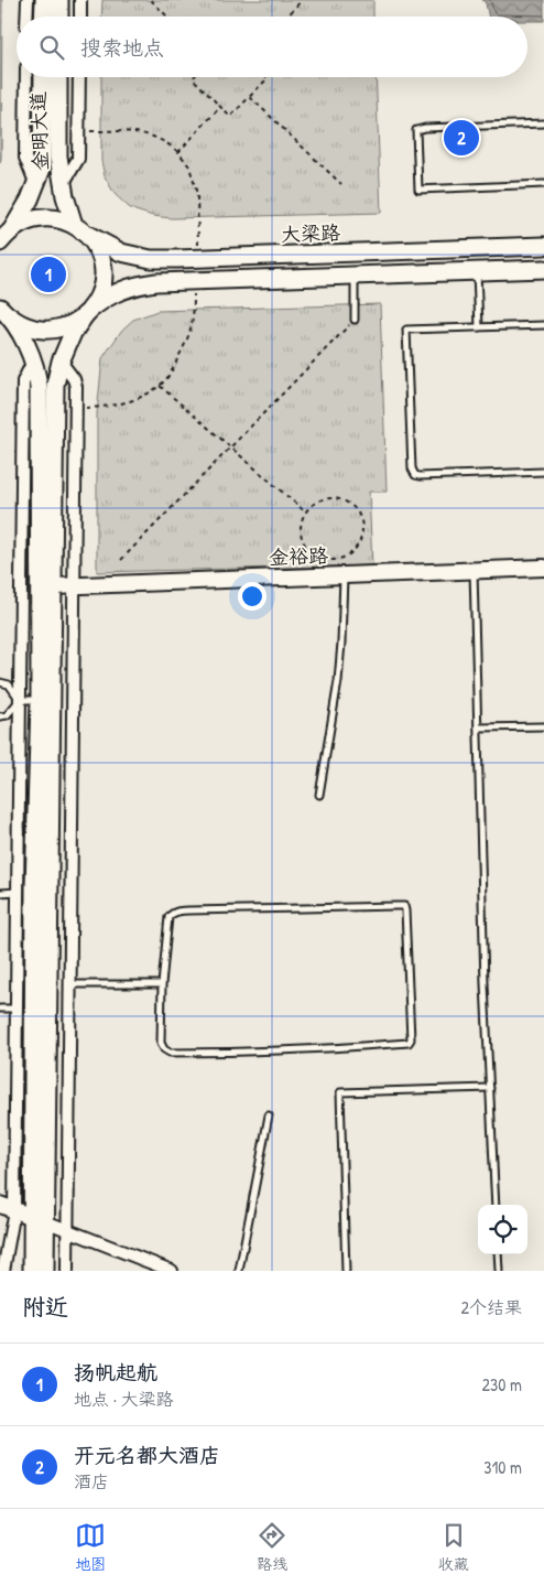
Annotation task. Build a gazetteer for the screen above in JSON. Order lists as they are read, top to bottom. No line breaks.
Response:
{"streets":{"main road":["金明大道","大梁路"],"street":["金裕路"]},"crossings":[["金明大道","大梁路"]],"page":{"search":"搜索地点","pins":["2","1"],"heading":["附近","2个结果"],"list":[{"mark":"1","name":"扬帆起航","note":"地点 · 大梁路","value":"230 m"},{"mark":"2","name":"开元名都大酒店","note":"酒店","value":"310 m"}],"nav":["地图","路线","收藏"]}}
